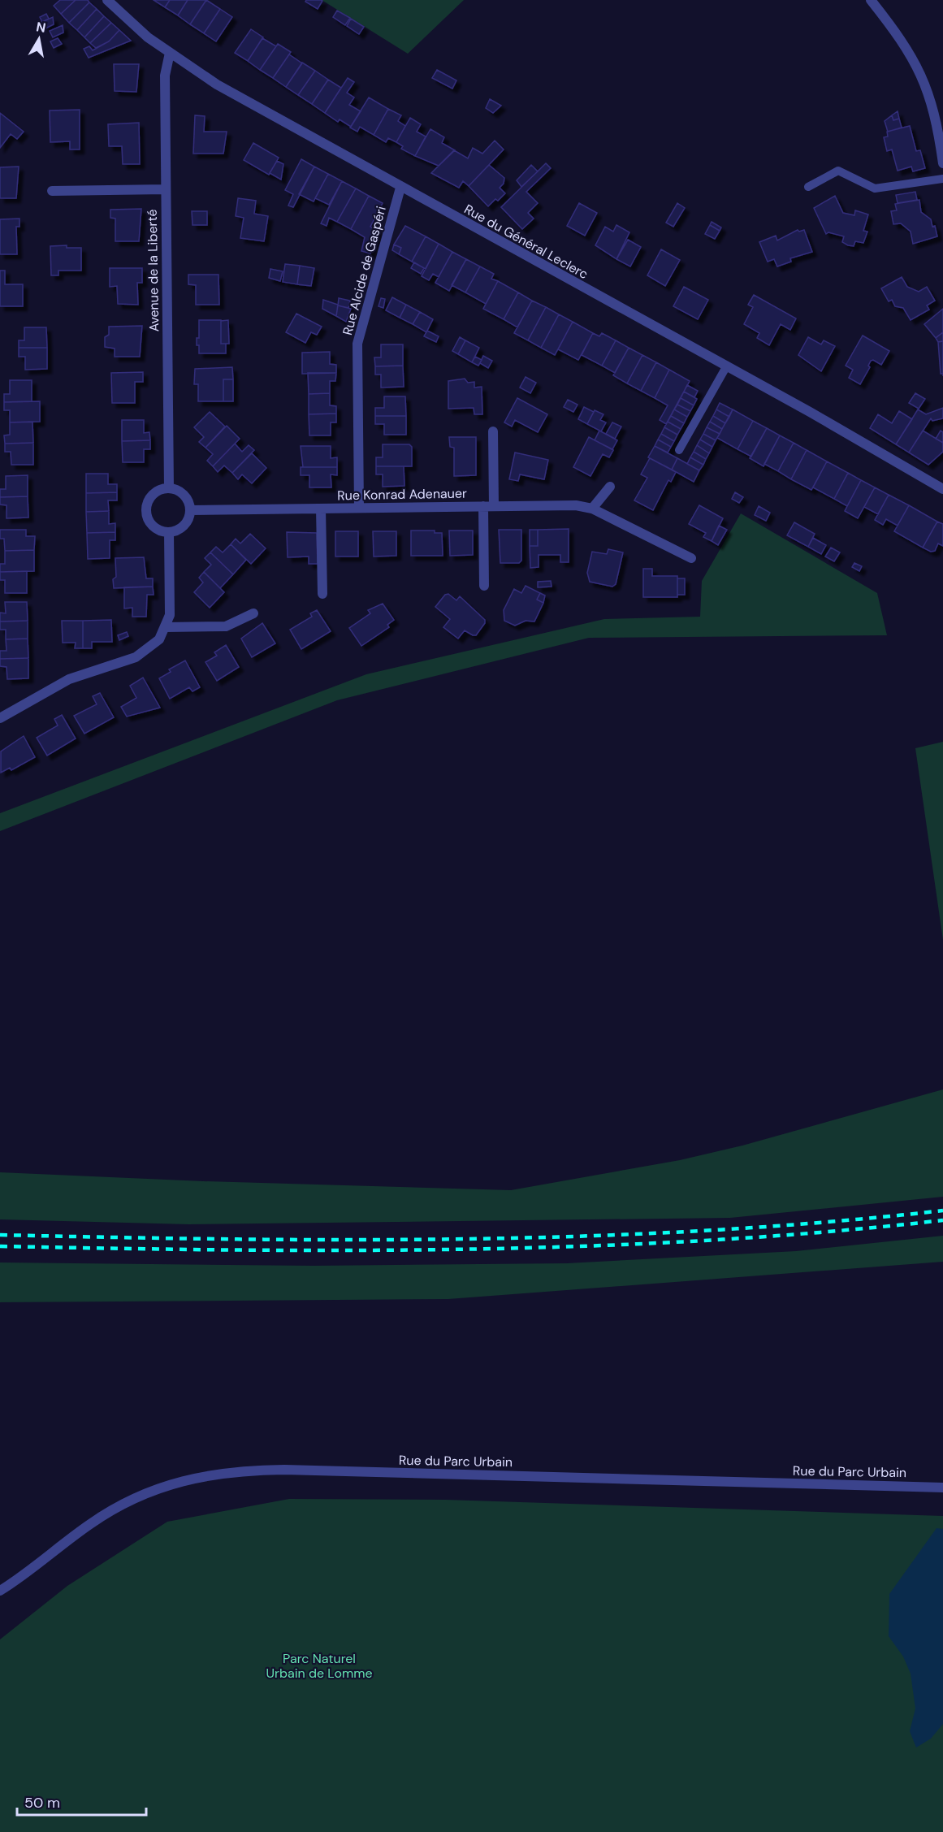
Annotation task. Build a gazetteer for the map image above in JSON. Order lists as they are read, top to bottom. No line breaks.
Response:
{"streets":{"street":["Rue du Général Leclerc","Avenue de la Liberté","Rue Alcide de Gaspéri","Rue Konrad Adenauer","Rue du Parc Urbain"]},"crossings":[["Rue du Général Leclerc","Avenue de la Liberté"],["Rue du Général Leclerc","Rue Alcide de Gaspéri"],["Avenue de la Liberté","Rue Konrad Adenauer"],["Rue Alcide de Gaspéri","Rue Konrad Adenauer"]],"parks":["Parc Naturel Urbain de Lomme"],"scale_bar":"50 m","north":"top"}
